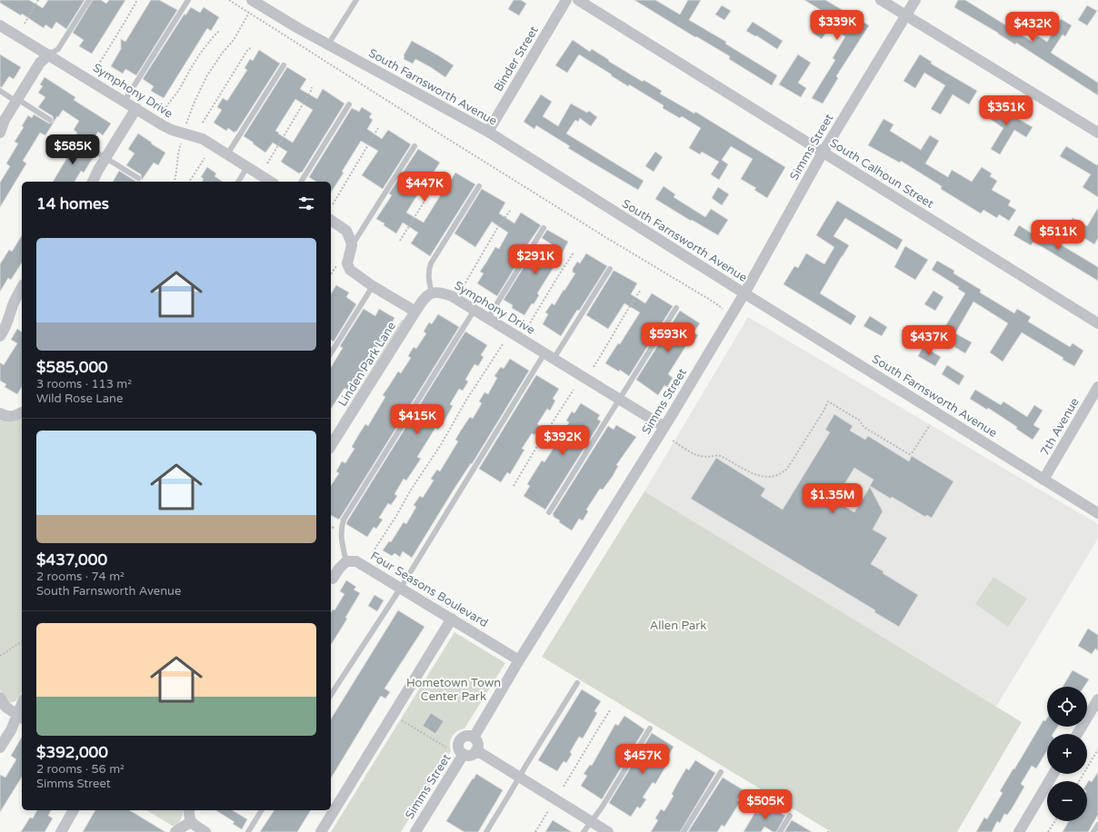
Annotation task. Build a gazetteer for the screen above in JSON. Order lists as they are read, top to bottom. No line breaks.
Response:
{"streets":{"street":["Binder Street","South Farnsworth Avenue","Symphony Drive","Simms Street","South Calhoun Street","Linden Park Lane","7th Avenue","Four Seasons Boulevard"]},"crossings":[["Binder Street","South Farnsworth Avenue"],["South Farnsworth Avenue","Simms Street"],["South Farnsworth Avenue","7th Avenue"],["Symphony Drive","Simms Street"],["Simms Street","South Calhoun Street"],["Simms Street","Four Seasons Boulevard"]],"parks":["Allen Park","Hometown Town Center Park"],"page":{"price":["$339K","$432K","$351K","$585K","$447K","$511K","$291K","$593K","$437K","$415K","$392K","$1.35M","$457K","$505K"],"heading":"14 homes","list":[{"name":"$585,000","note":"3 rooms · 113 m² · Wild Rose Lane"},{"name":"$437,000","note":"2 rooms · 74 m² · South Farnsworth Avenue"},{"name":"$392,000","note":"2 rooms · 56 m² · Simms Street"}],"map_buttons":["+","−"]}}
